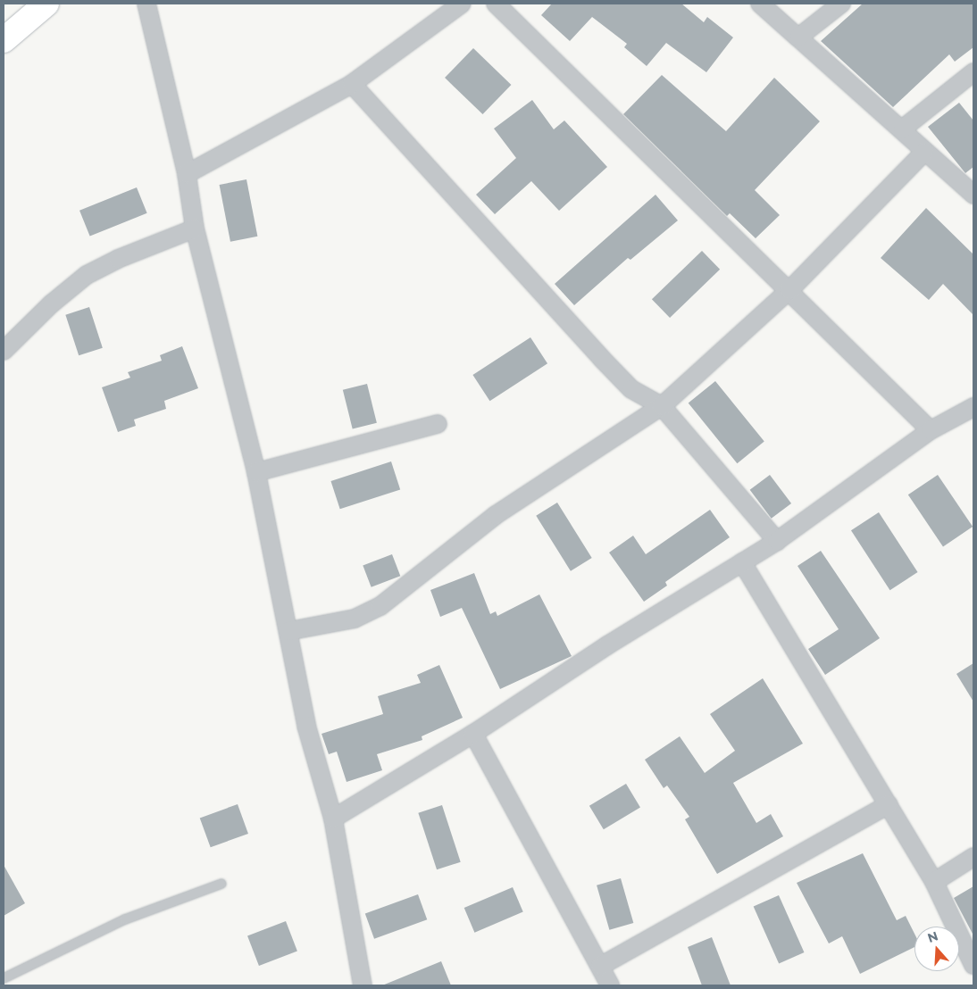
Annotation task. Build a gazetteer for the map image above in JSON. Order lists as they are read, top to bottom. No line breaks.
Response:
{"north":"top"}
